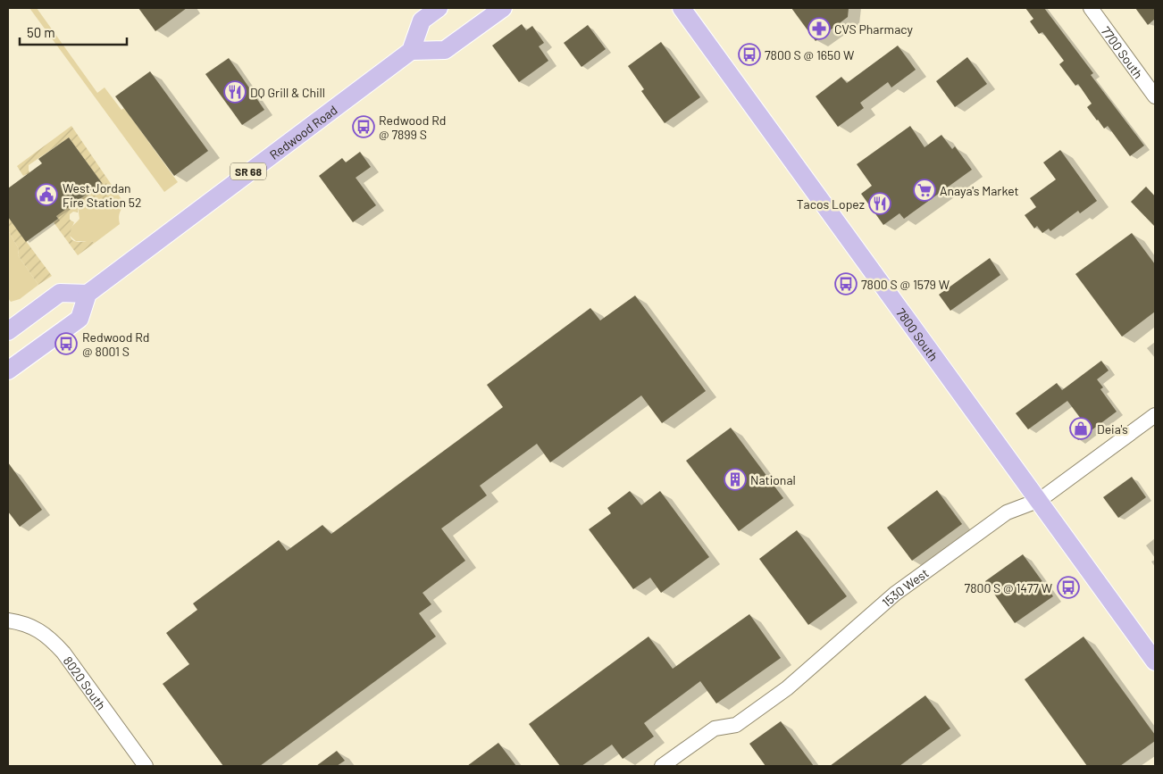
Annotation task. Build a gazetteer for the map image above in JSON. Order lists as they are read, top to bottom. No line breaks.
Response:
{"streets":{"main road":["Redwood Road","SR 68","7800 South"],"street":["7700 South","1530 West","8020 South"]},"crossings":[["7800 South","1530 West"]],"places":{"pharmacy":["CVS Pharmacy"],"bus stop":["7800 S @ 1650 W","Redwood Rd @ 7899 S","7800 S @ 1579 W","Redwood Rd @ 8001 S","7800 S @ 1477 W"],"restaurant":["DQ Grill & Chill","Tacos Lopez"],"supermarket":["Anaya's Market"],"public building":["West Jordan Fire Station 52"],"shop":["Deia's"],"building":["National"]},"scale_bar":"50 m"}
